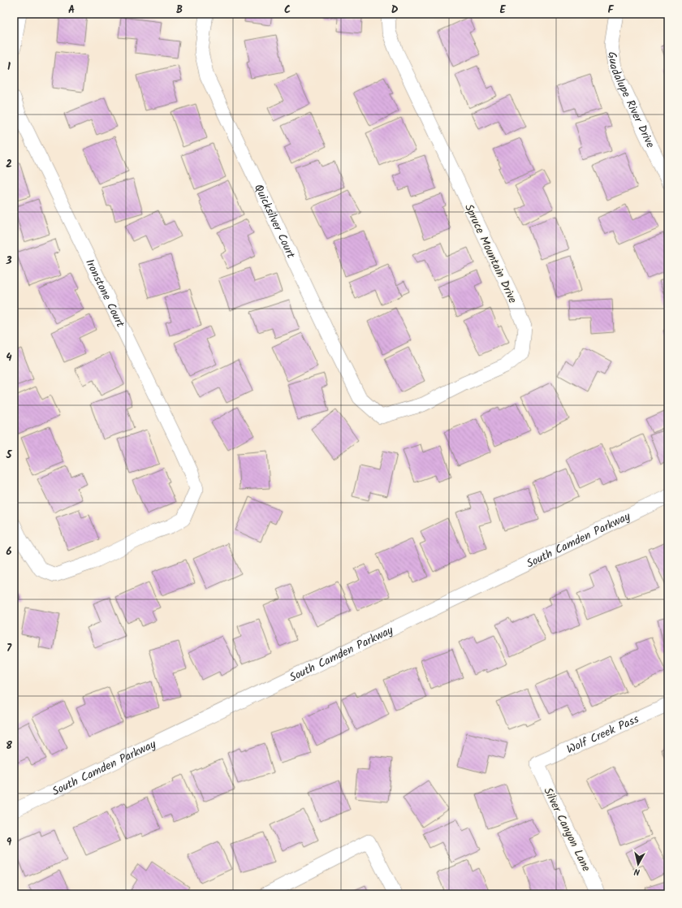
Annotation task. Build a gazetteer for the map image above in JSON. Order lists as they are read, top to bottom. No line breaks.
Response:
{"streets":{"street":["Guadalupe River Drive","Quicksilver Court","Spruce Mountain Drive","Ironstone Court","South Camden Parkway","Wolf Creek Pass","Silver Canyon Lane"]},"crossings":[["Quicksilver Court","Spruce Mountain Drive"],["Wolf Creek Pass","Silver Canyon Lane"]],"north":"bottom","grid":{"columns":["A","B","C","D","E","F"],"rows":["1","2","3","4","5","6","7","8","9"]}}
